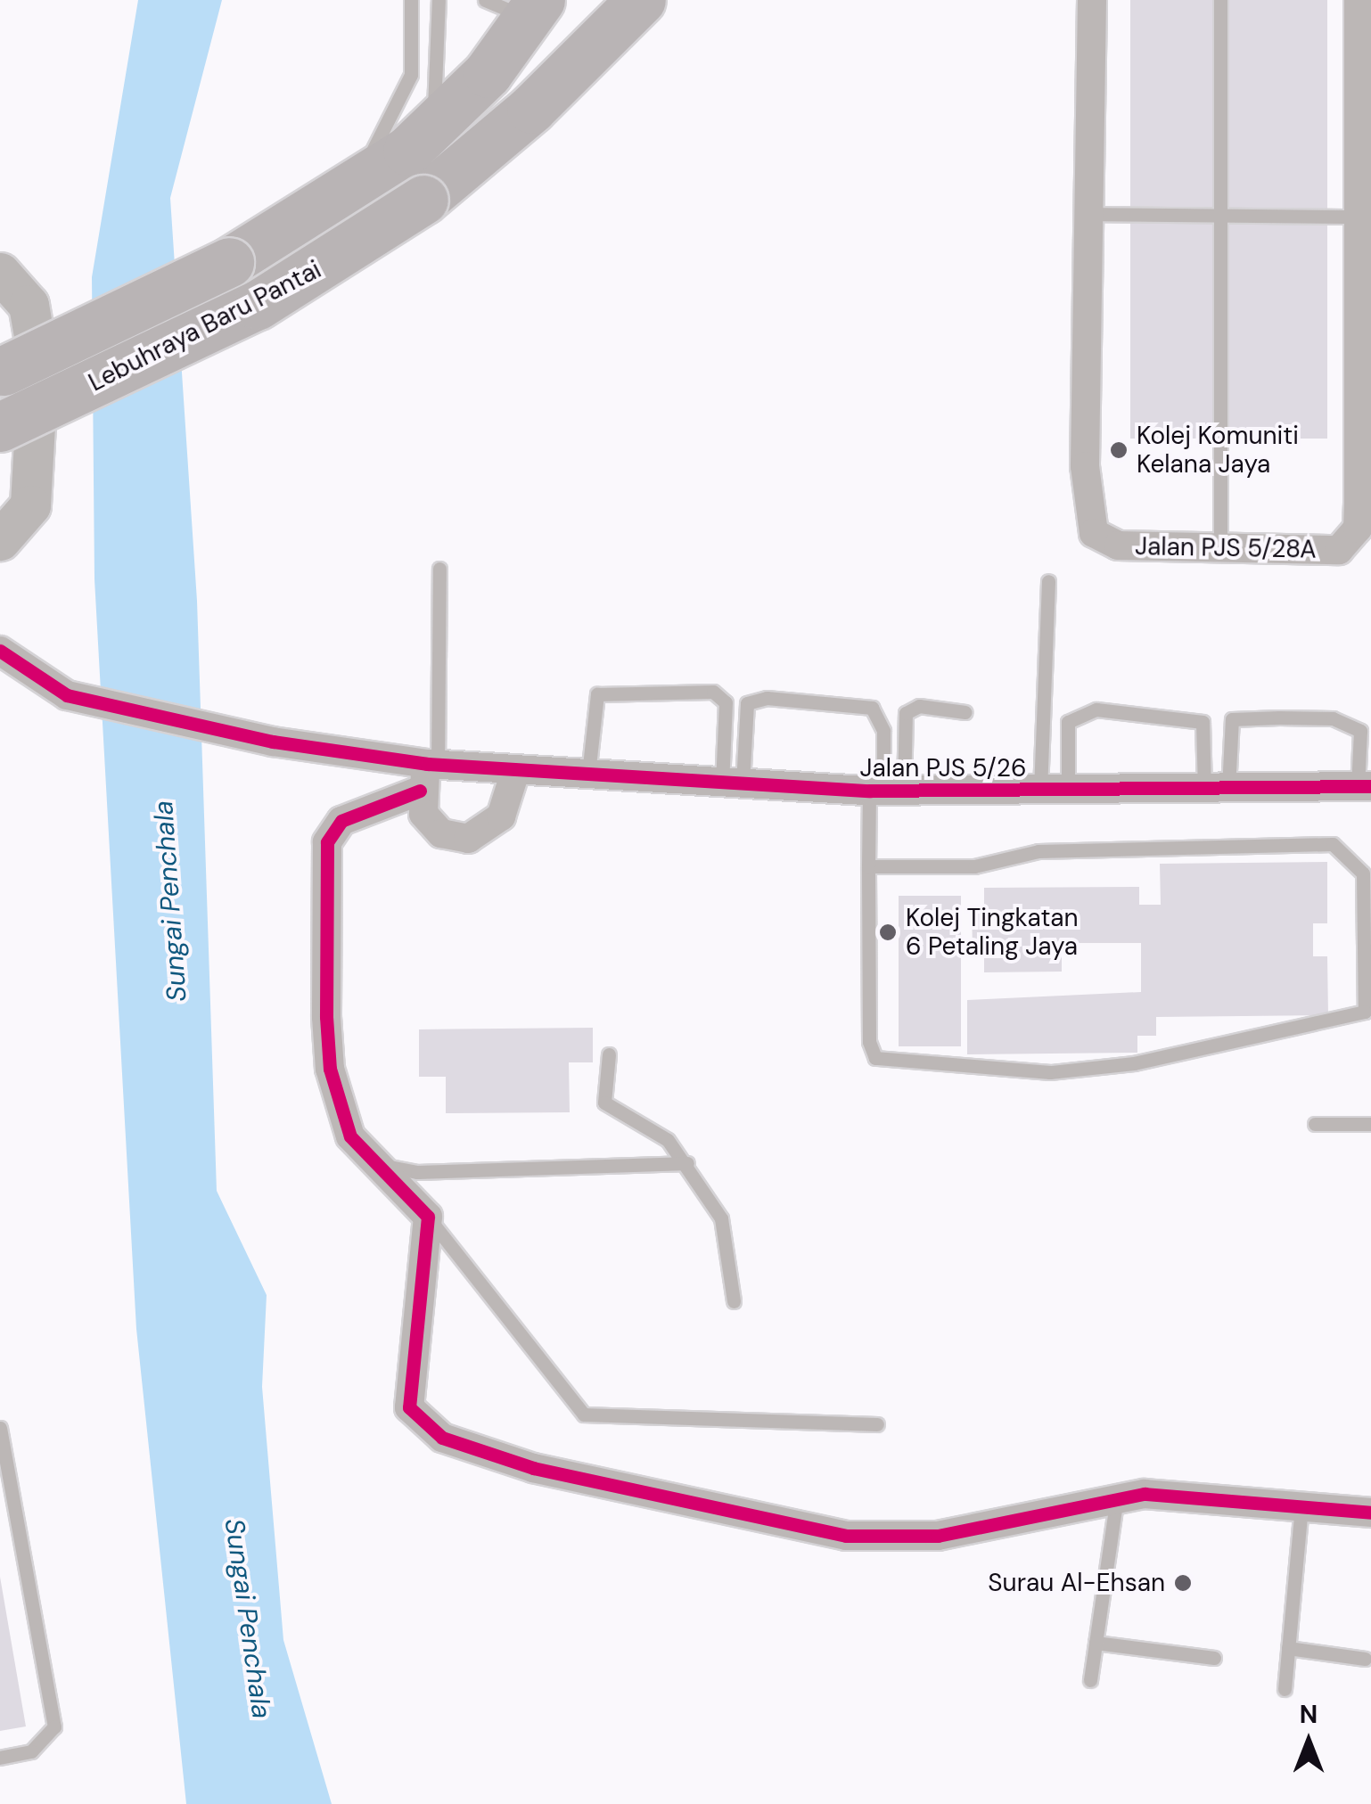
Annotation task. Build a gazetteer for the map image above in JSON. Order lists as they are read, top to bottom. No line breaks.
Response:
{"streets":{"highway":["Lebuhraya Baru Pantai"],"street":["Jalan PJS 5/28A","Jalan PJS 5/26"]},"water":["Sungai Penchala"],"places":["Kolej Komuniti Kelana Jaya","Kolej Tingkatan 6 Petaling Jaya","Surau Al-Ehsan"],"north":"top"}
